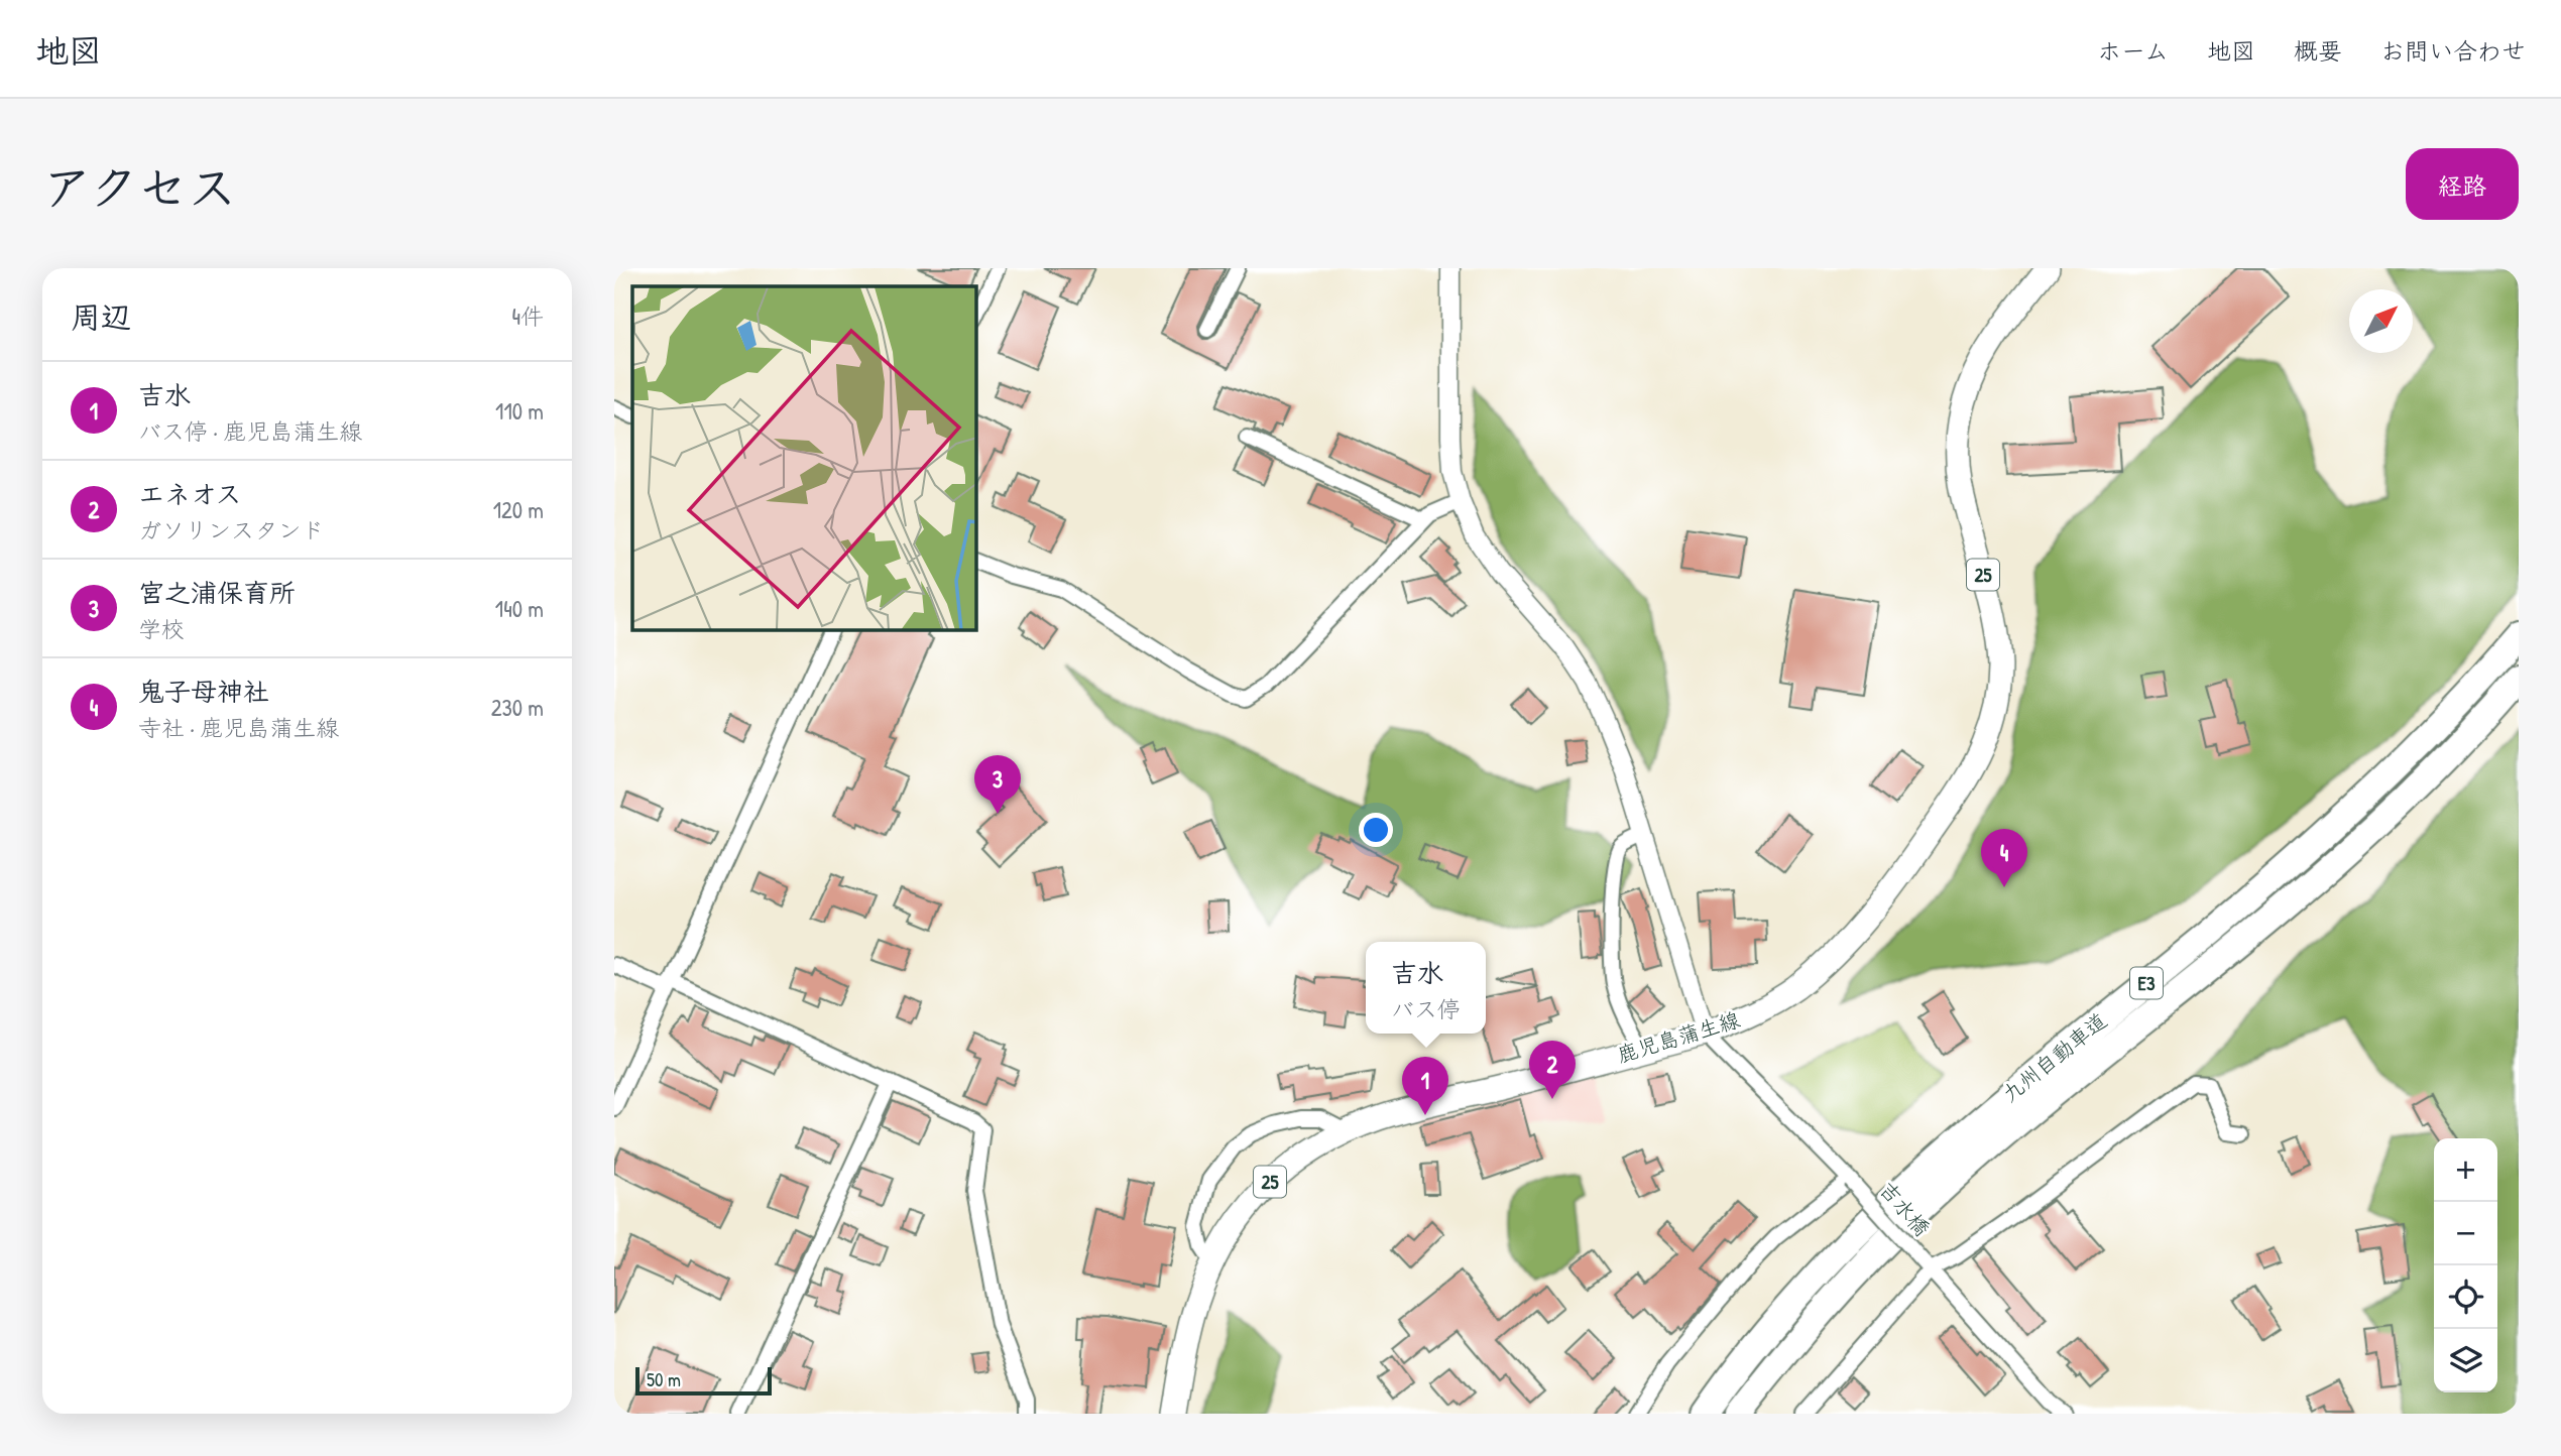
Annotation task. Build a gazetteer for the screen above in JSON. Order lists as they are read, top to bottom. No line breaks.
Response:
{"streets":{"highway":["E3","九州自動車道"],"main road":["25","鹿児島蒲生線"],"street":["吉水橋"]},"crossings":[["鹿児島蒲生線","吉水橋"]],"scale_bar":"50 m","north":"top right","page":{"header":"地図","nav":["ホーム","地図","概要","お問い合わせ"],"title":"アクセス","buttons":"経路","heading":["周辺","4件"],"list":[{"mark":"1","name":"吉水","note":"バス停 · 鹿児島蒲生線","value":"110 m"},{"mark":"2","name":"エネオス","note":"ガソリンスタンド","value":"120 m"},{"mark":"3","name":"宮之浦保育所","note":"学校","value":"140 m"},{"mark":"4","name":"鬼子母神社","note":"寺社 · 鹿児島蒲生線","value":"230 m"}],"pins":["3","4","2","1"],"popup":["吉水","バス停"],"map_buttons":["+","−"],"scale":"50 m"}}
